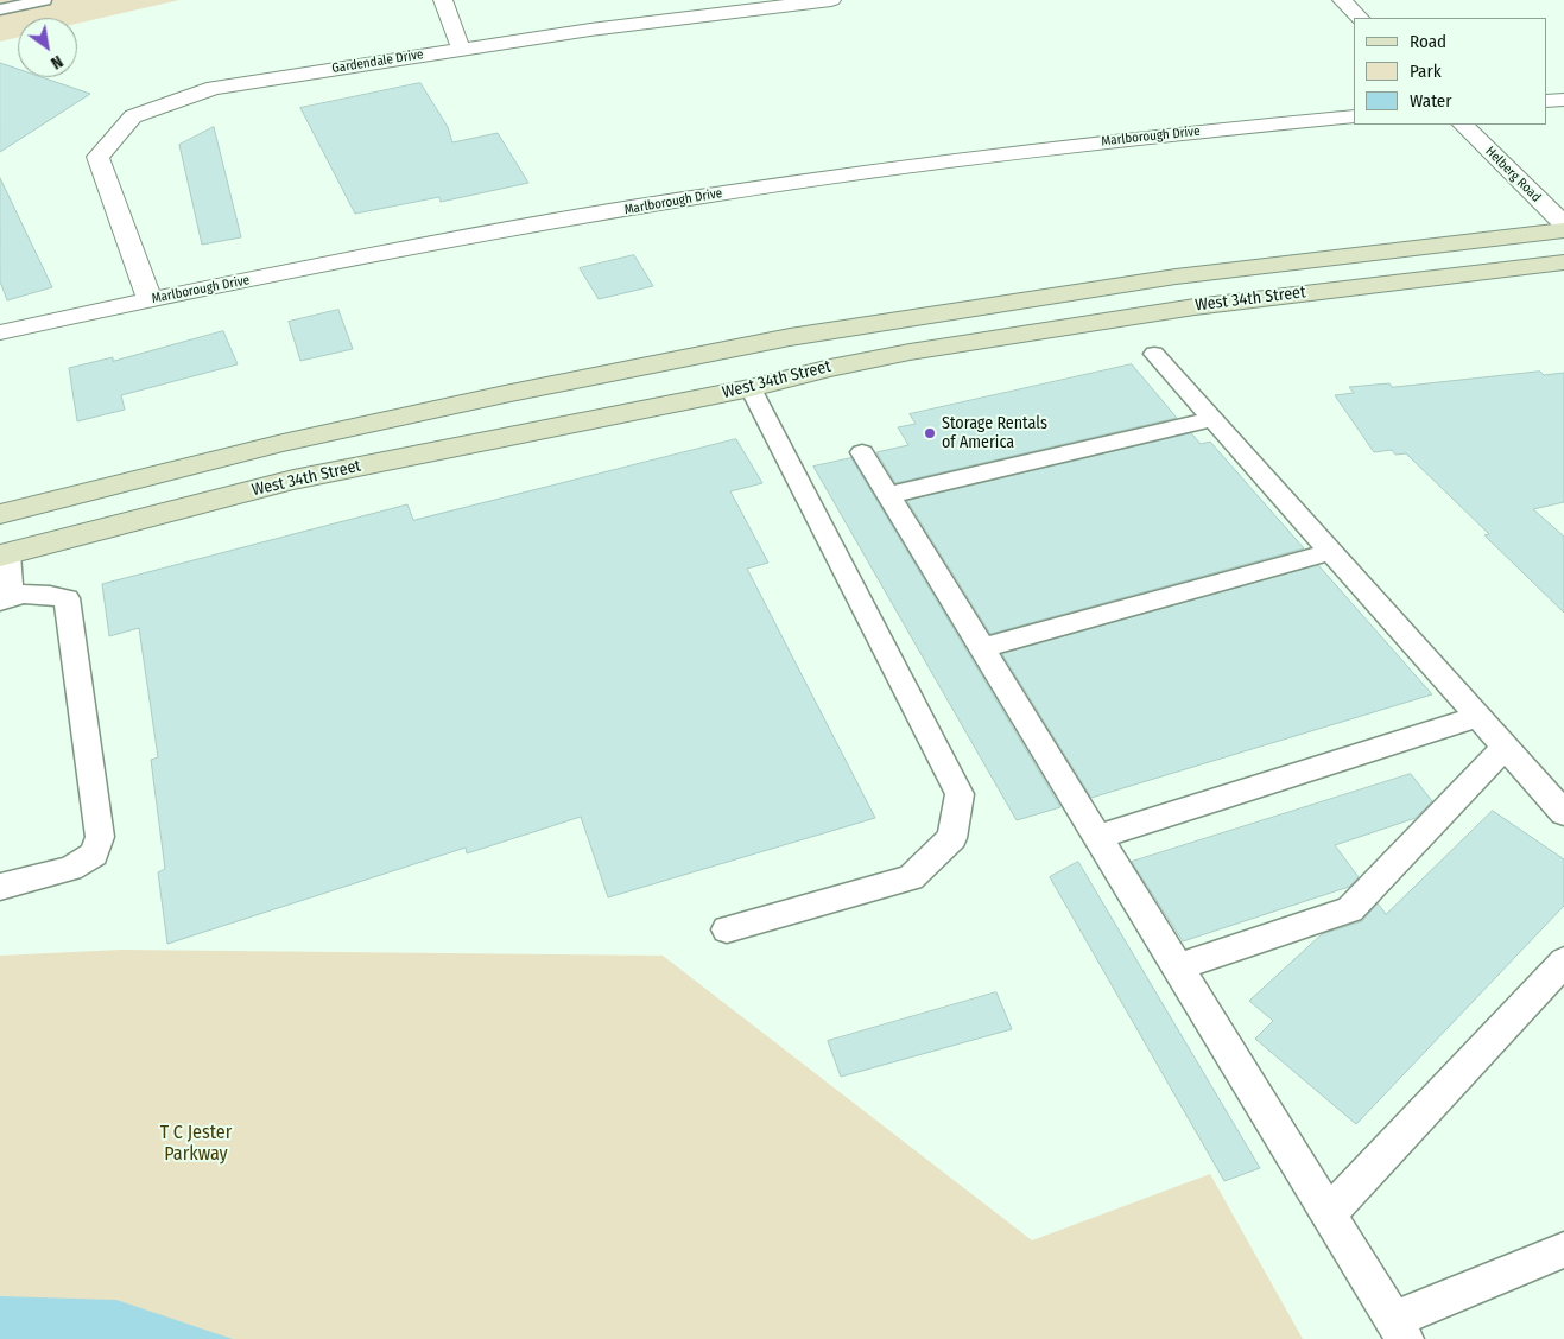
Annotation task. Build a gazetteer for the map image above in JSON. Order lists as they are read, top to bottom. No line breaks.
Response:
{"streets":{"main road":["West 34th Street"],"street":["Gardendale Drive","Marlborough Drive","Helberg Road"]},"crossings":[["Gardendale Drive","Marlborough Drive"]],"parks":["T C Jester Parkway"],"places":["Storage Rentals of America"],"legend":["Road","Park","Water"],"north":"bottom right"}
